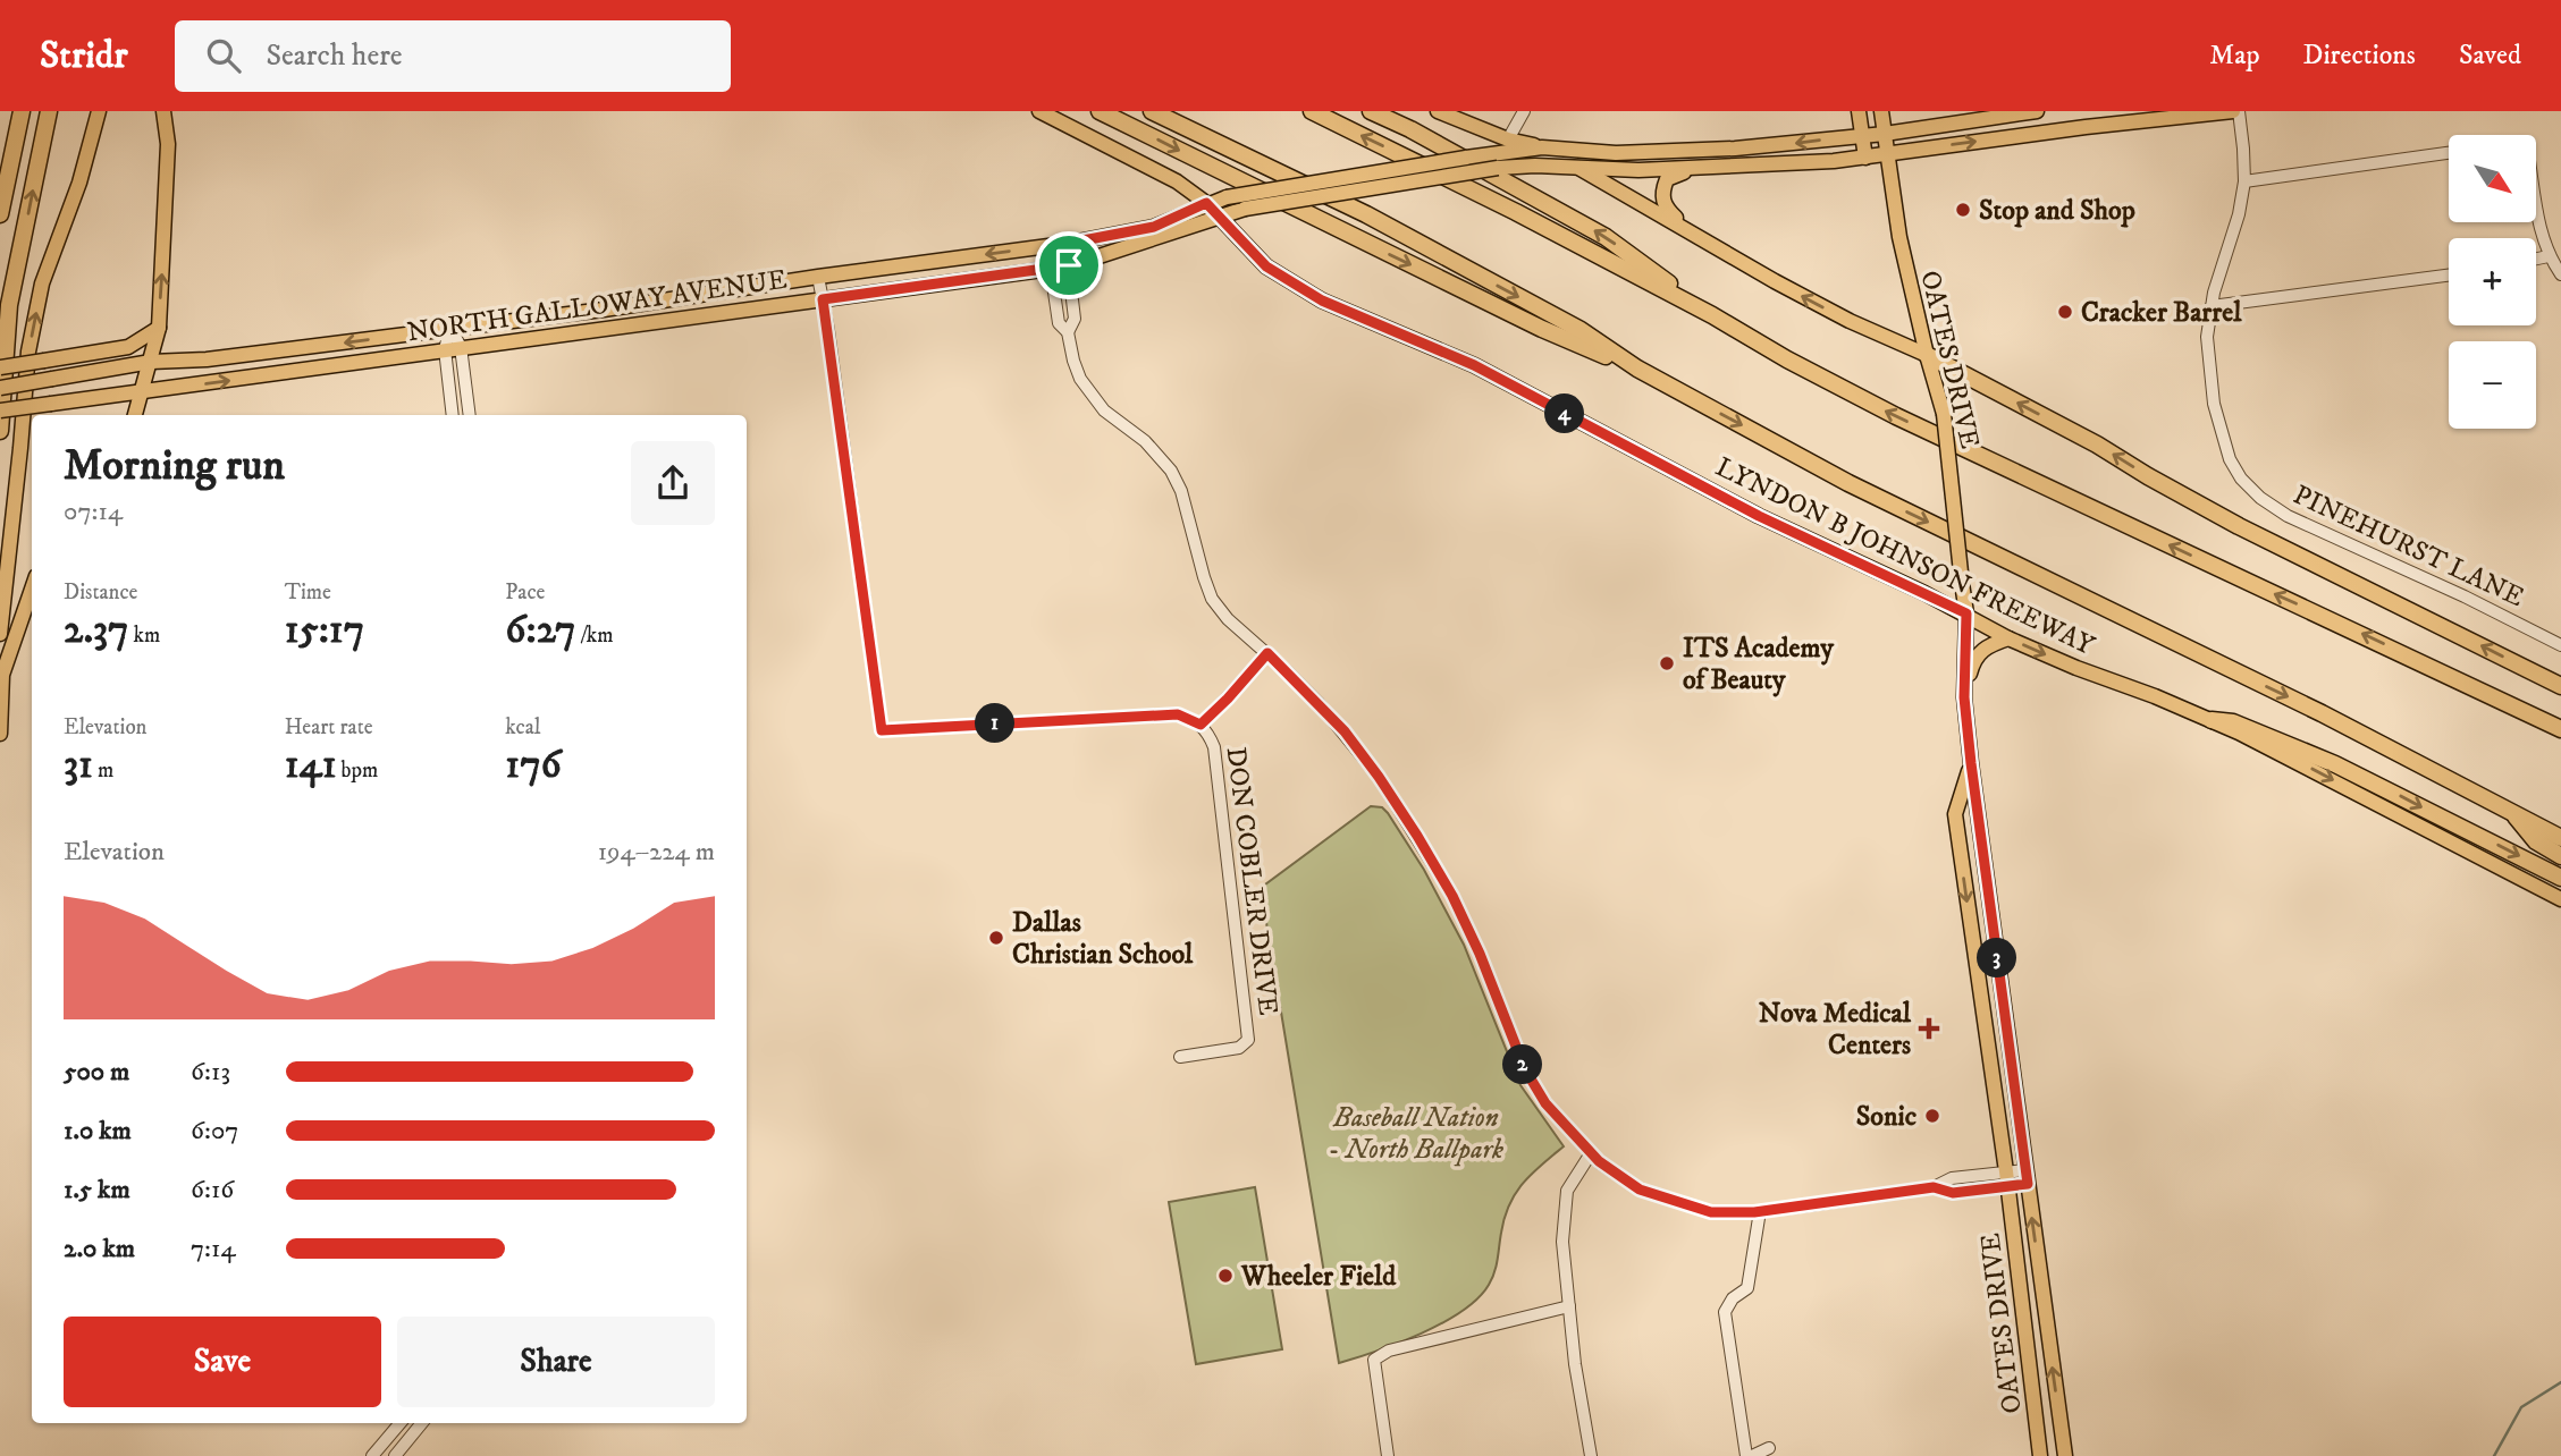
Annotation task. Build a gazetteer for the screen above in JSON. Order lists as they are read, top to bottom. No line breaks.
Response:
{"streets":{"highway":["LYNDON B JOHNSON FREEWAY"],"main road":["NORTH GALLOWAY AVENUE","OATES DRIVE"],"street":["PINEHURST LANE","DON COBLER DRIVE"]},"crossings":[["NORTH GALLOWAY AVENUE","OATES DRIVE"],["NORTH GALLOWAY AVENUE","PINEHURST LANE"],["NORTH GALLOWAY AVENUE","LYNDON B JOHNSON FREEWAY"],["NORTH GALLOWAY AVENUE","DON COBLER DRIVE"],["OATES DRIVE","LYNDON B JOHNSON FREEWAY"]],"parks":["Baseball Nation - North Ballpark"],"places":{"other":["Stop and Shop","Cracker Barrel","ITS Academy of Beauty","Dallas Christian School","Sonic","Wheeler Field"],"health":["Nova Medical Centers"]},"north":"bottom right","page":{"header":"Stridr","search":"Search here","nav":["Map","Directions","Saved"],"map_buttons":["+","−"],"pins":["4","1","3","2"],"heading":["Morning run","07:14"],"stats":[["Distance","2.37 km"],["Time","15:17"],["Pace","6:27 /km"],["Elevation","31 m"],["Heart rate","141 bpm"],["kcal","176"]],"chart":["Elevation","194–224 m"],"list":[{"name":"500 m","note":"6:13"},{"name":"1.0 km","note":"6:07"},{"name":"1.5 km","note":"6:16"},{"name":"2.0 km","note":"7:14"}],"buttons":["Save","Share"]}}
